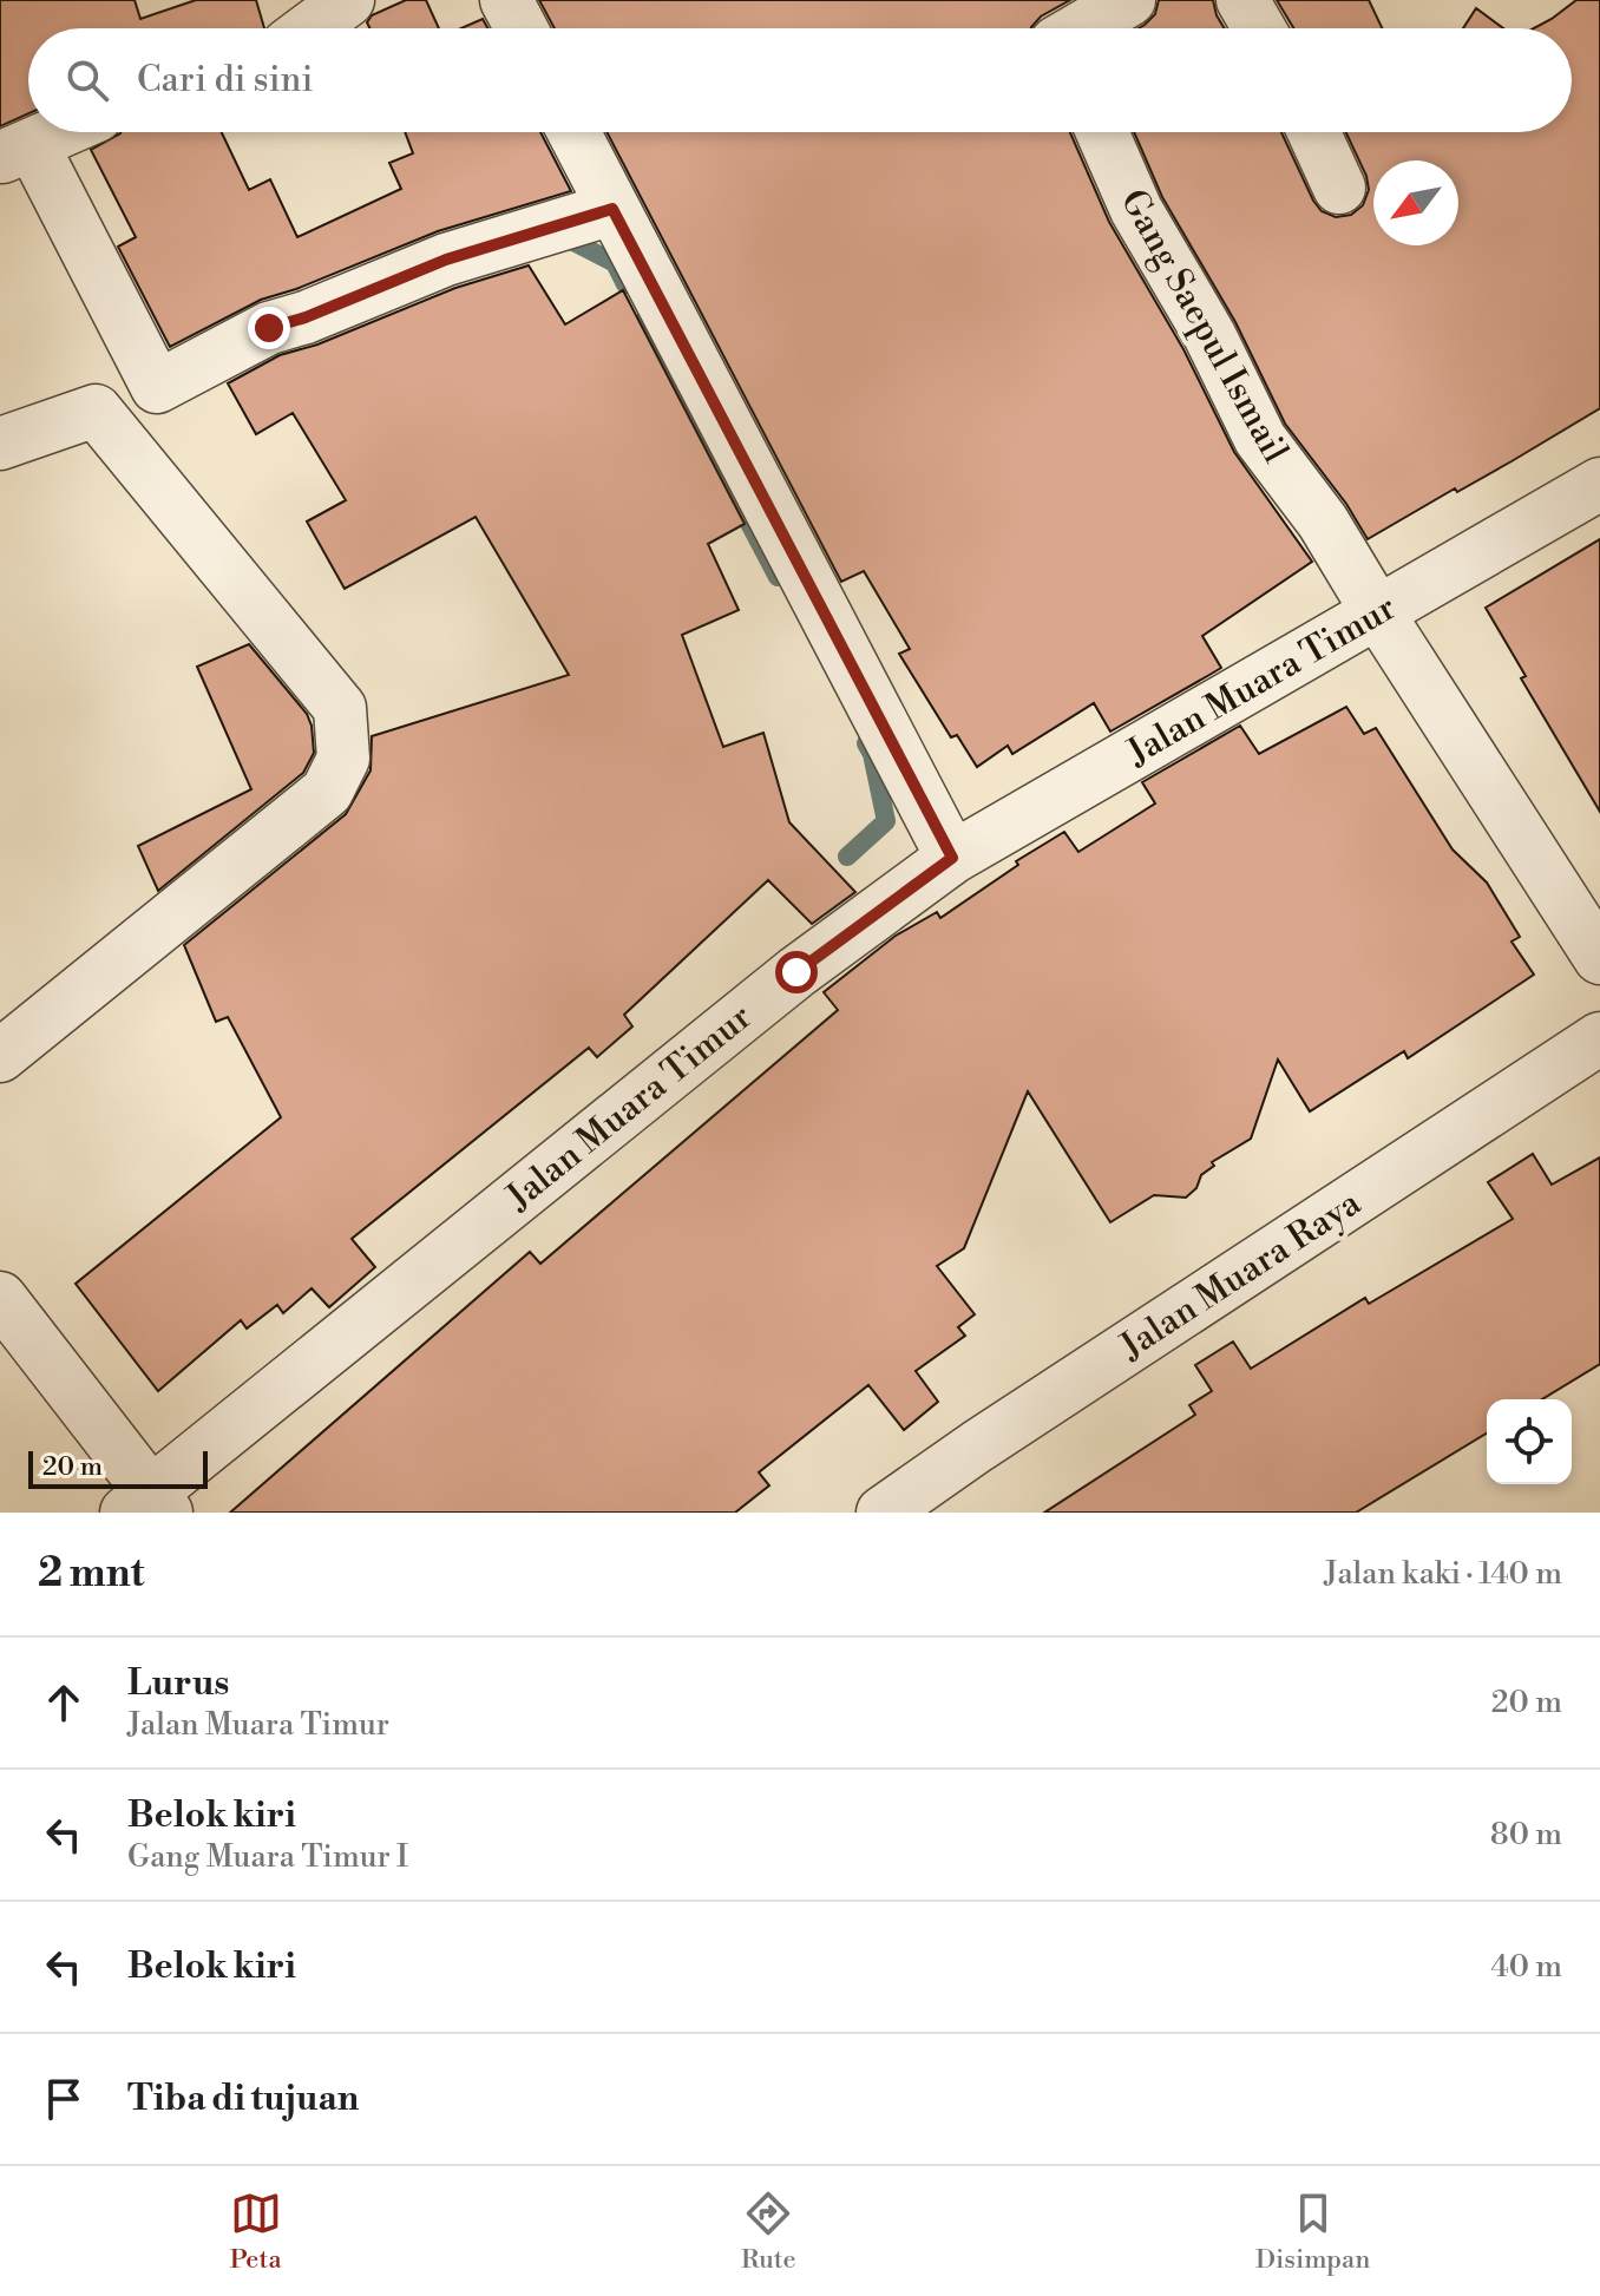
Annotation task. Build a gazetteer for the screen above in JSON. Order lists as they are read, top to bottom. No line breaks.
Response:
{"streets":{"street":["Gang Saepul Ismail","Jalan Muara Timur","Jalan Muara Raya"]},"crossings":[["Gang Saepul Ismail","Jalan Muara Timur"]],"scale_bar":"20 m","north":"bottom left","page":{"search":"Cari di sini","scale":"20 m","heading":["2 mnt","Jalan kaki · 140 m"],"list":[["Lurus","Jalan Muara Timur","20 m"],["Belok kiri","Gang Muara Timur I","80 m"],["Belok kiri","40 m"],"Tiba di tujuan"],"nav":["Peta","Rute","Disimpan"]}}
